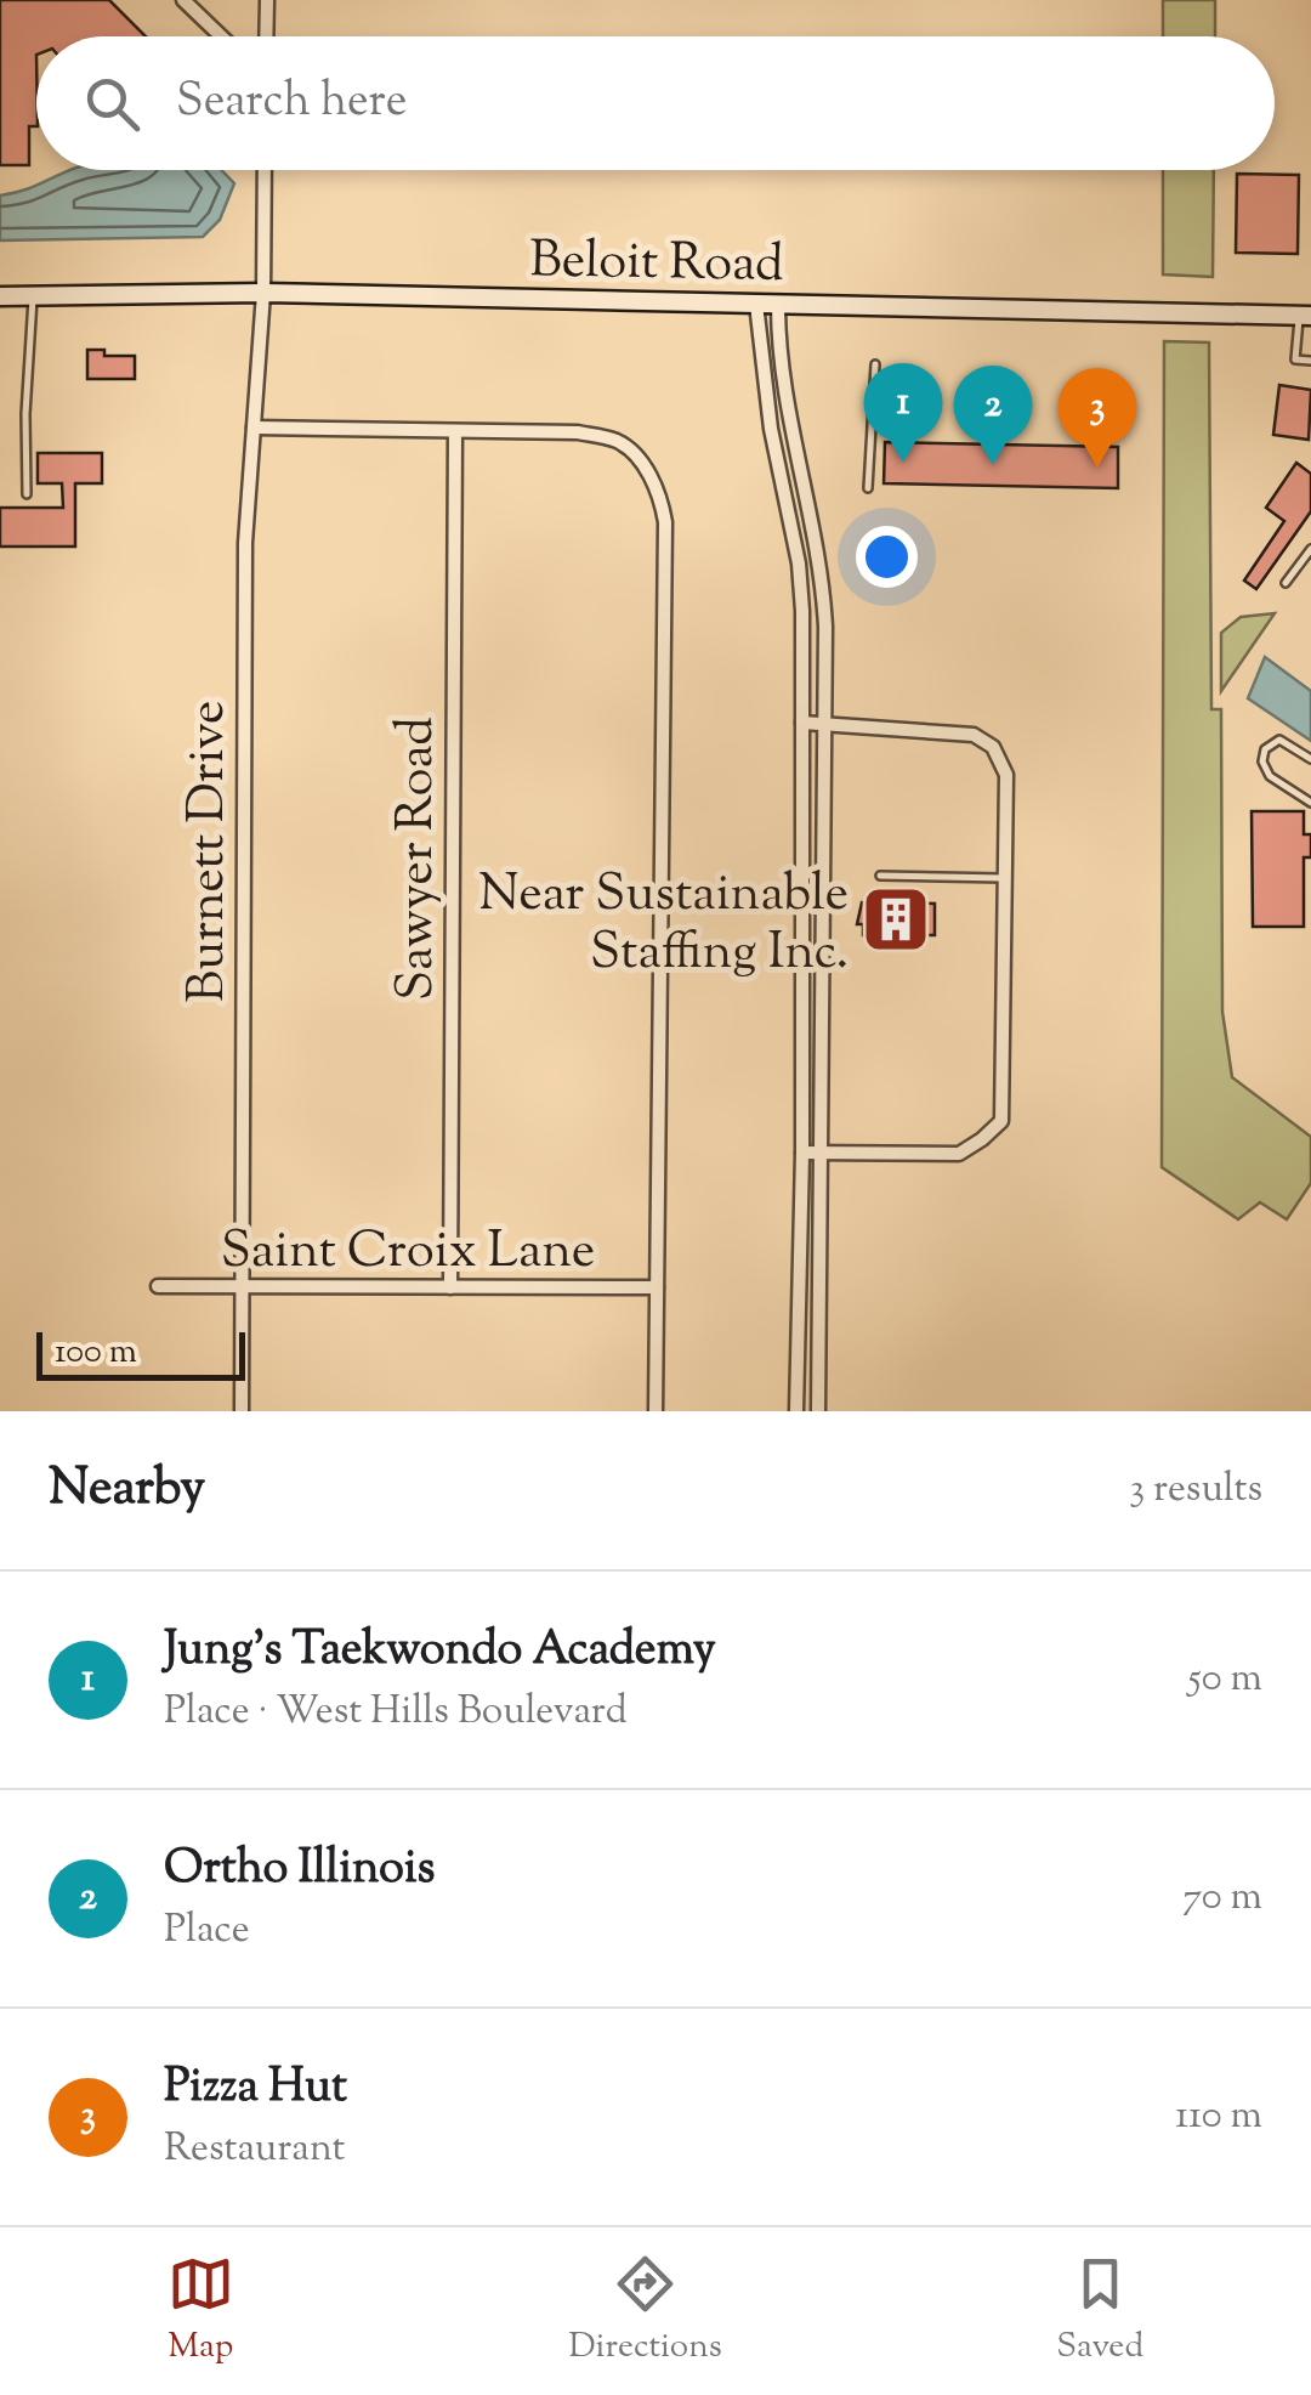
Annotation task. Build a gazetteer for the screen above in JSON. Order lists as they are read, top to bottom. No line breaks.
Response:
{"streets":{"main road":["Beloit Road"],"street":["Burnett Drive","Sawyer Road","Saint Croix Lane"]},"crossings":[["Beloit Road","Burnett Drive"],["Burnett Drive","Saint Croix Lane"],["Sawyer Road","Saint Croix Lane"]],"places":{"building":["Near Sustainable Staffing Inc."]},"scale_bar":"100 m","page":{"search":"Search here","pins":["1","2","3"],"scale":"100 m","heading":["Nearby","3 results"],"list":[{"mark":"1","name":"Jung's Taekwondo Academy","note":"Place · West Hills Boulevard","value":"50 m"},{"mark":"2","name":"Ortho Illinois","note":"Place","value":"70 m"},{"mark":"3","name":"Pizza Hut","note":"Restaurant","value":"110 m"}],"nav":["Map","Directions","Saved"]}}
